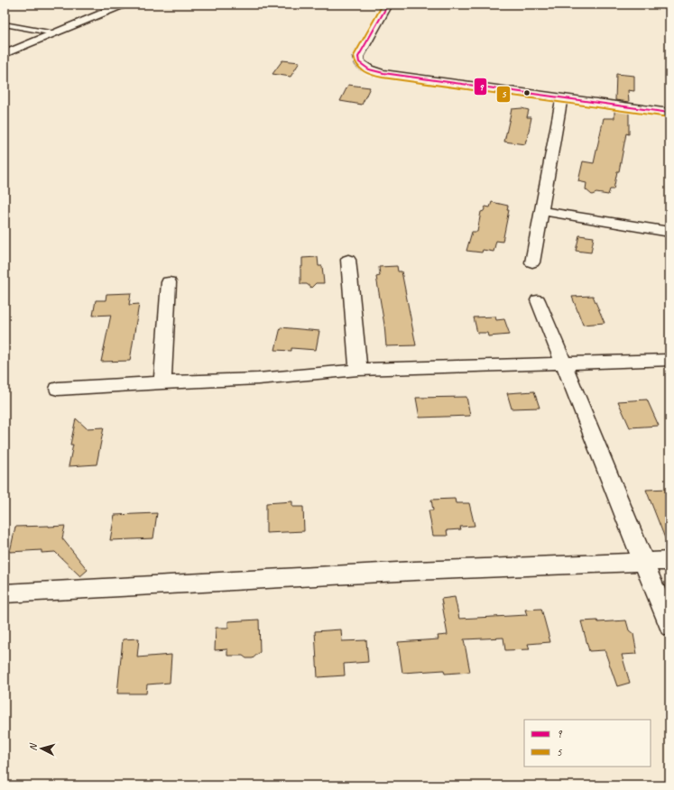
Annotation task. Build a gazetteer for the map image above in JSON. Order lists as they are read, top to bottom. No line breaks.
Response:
{"lines":["transit line 9","transit line 5"],"legend":["9","5"],"north":"left"}
